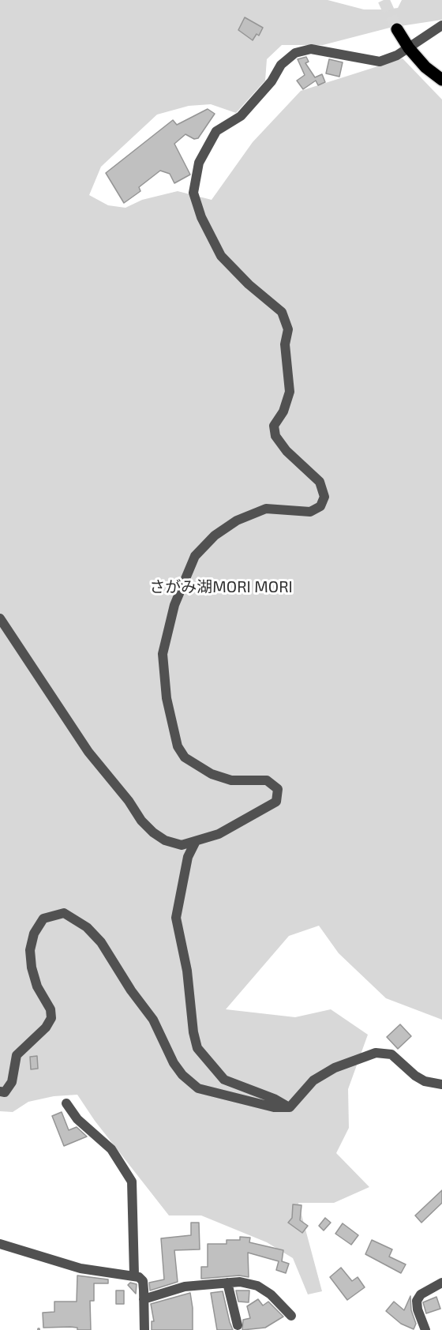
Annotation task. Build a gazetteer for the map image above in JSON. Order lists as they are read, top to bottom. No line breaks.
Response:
{"parks":["さがみ湖MORI MORI"]}
